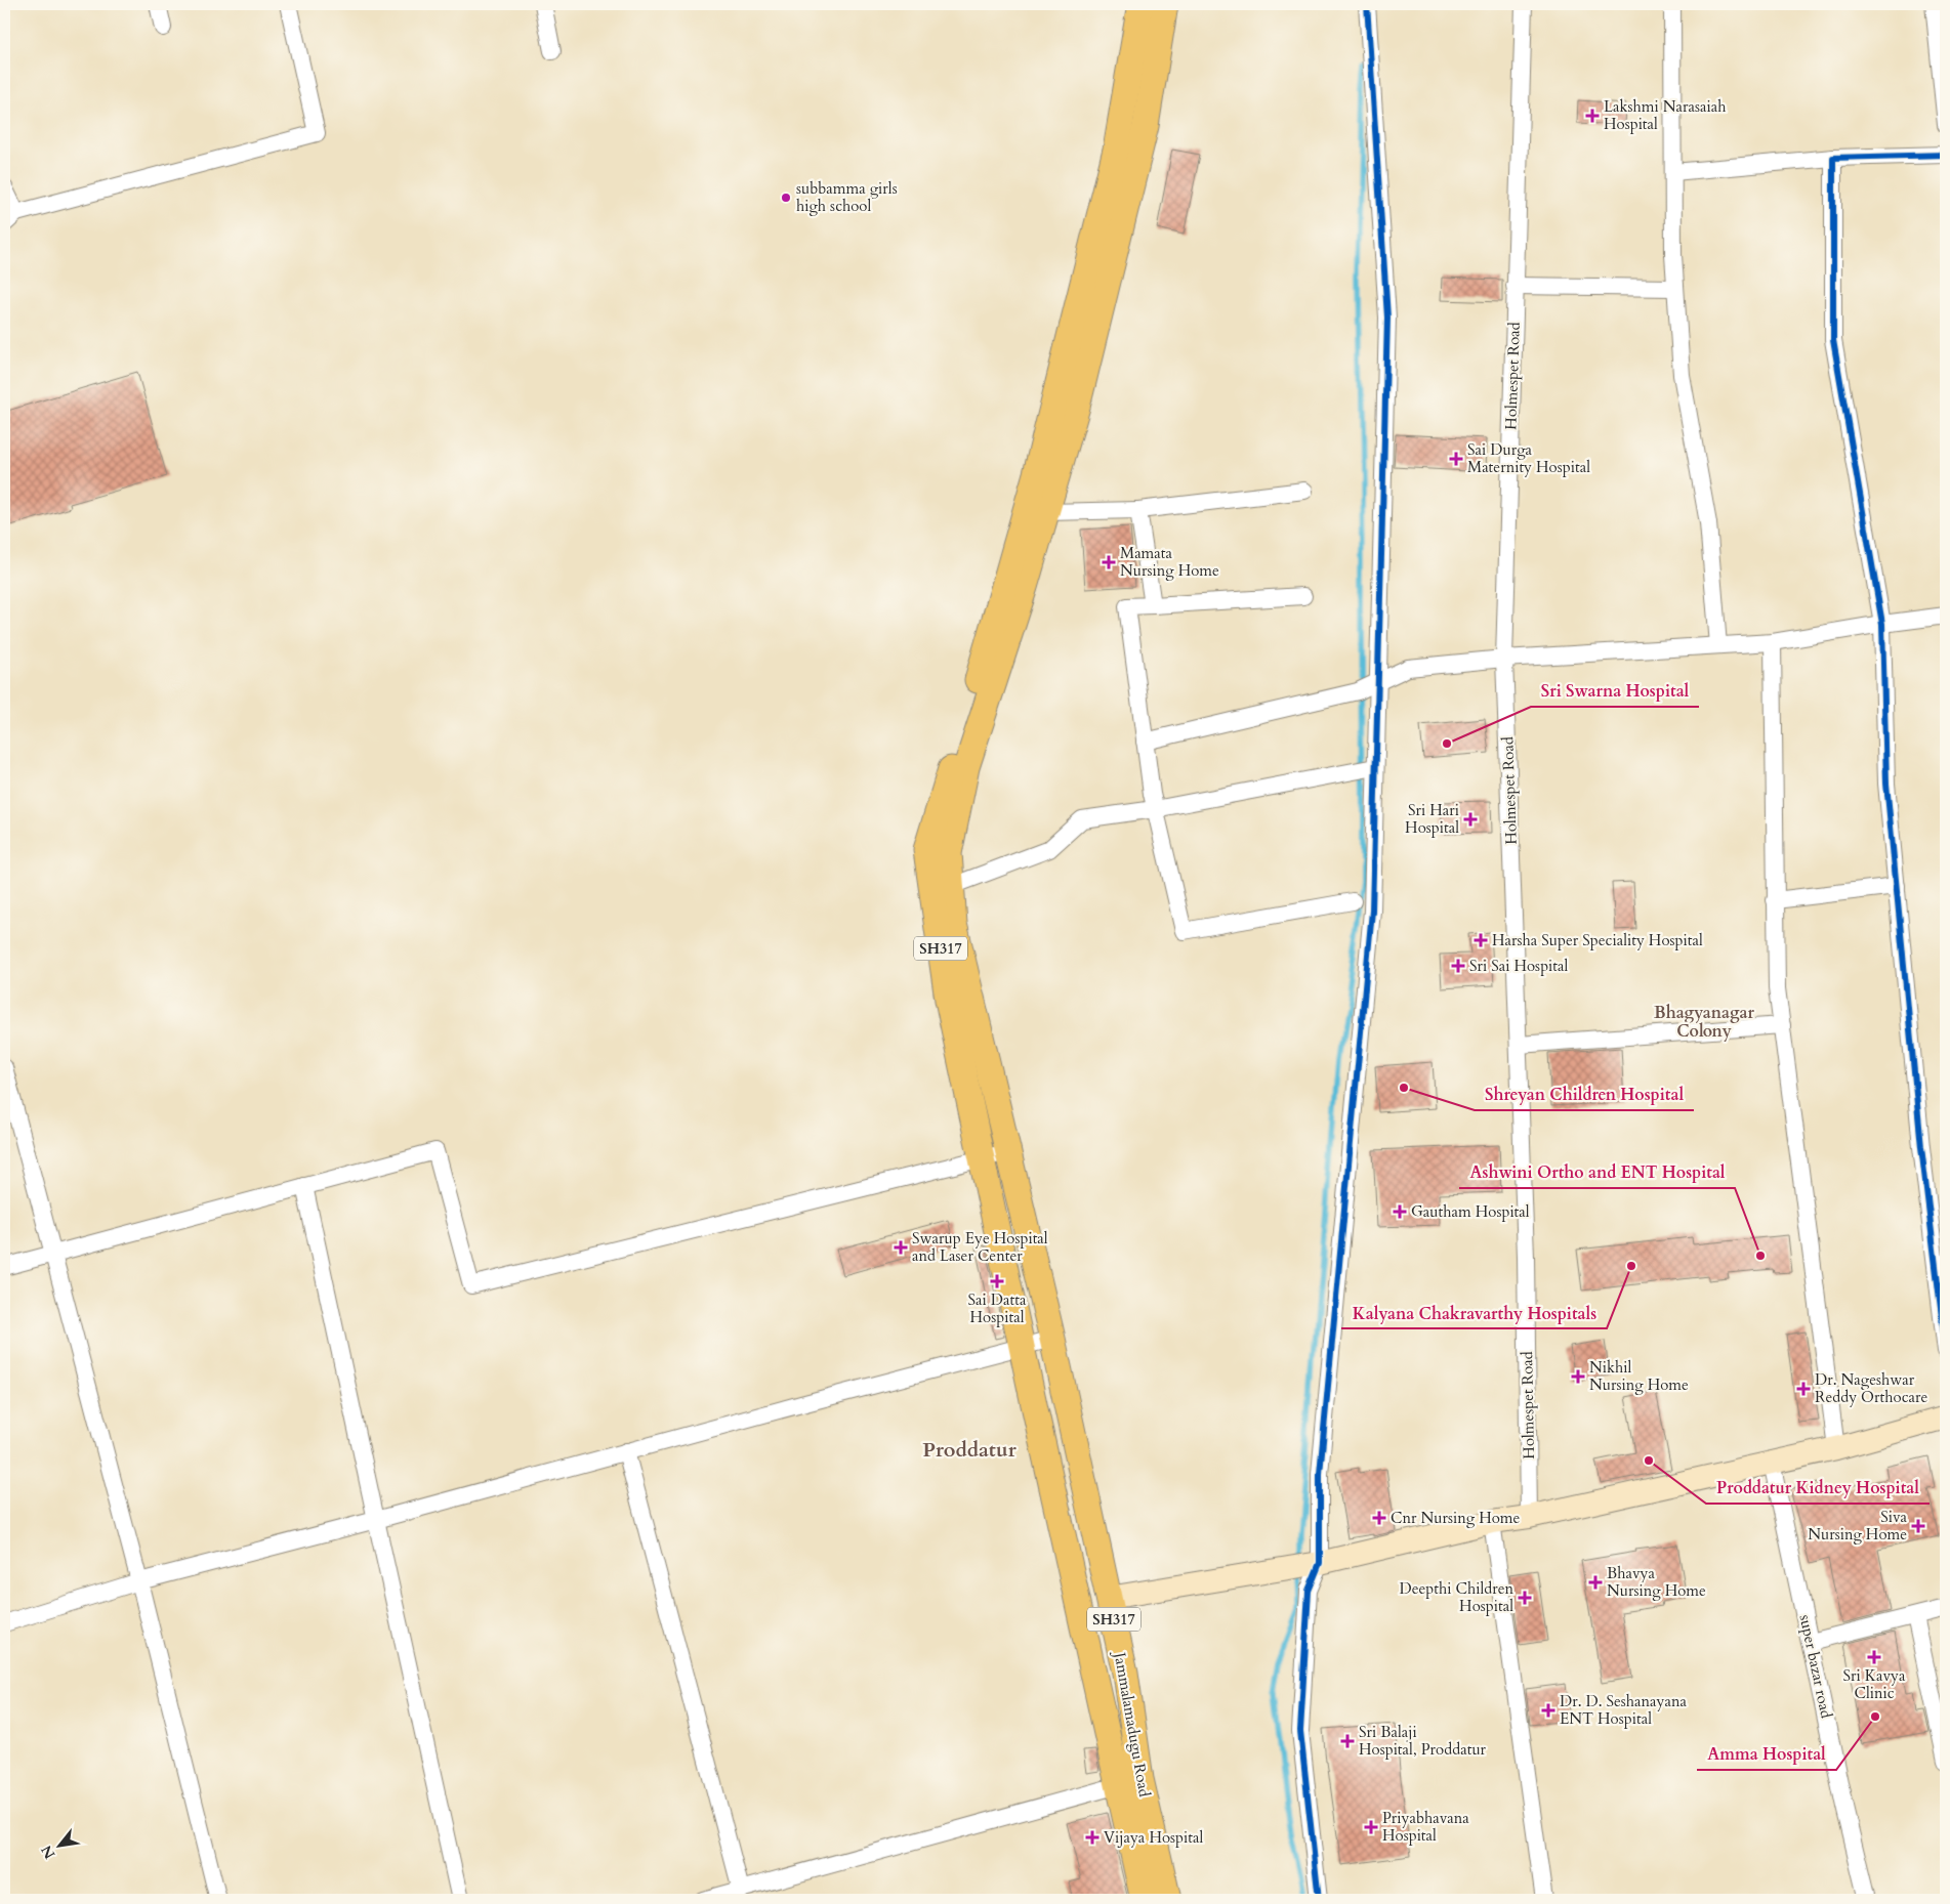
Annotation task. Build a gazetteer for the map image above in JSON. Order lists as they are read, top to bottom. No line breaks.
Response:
{"streets":{"main road":["SH317","Jammalamadugu Road"],"street":["Holmespet Road","super bazar road"]},"crossings":[["SH317","Jammalamadugu Road"]],"districts":["Bhagyanagar Colony","Proddatur"],"places":{"health":["Lakshmi Narasaiah Hospital","Sai Durga Maternity Hospital","Mamata Nursing Home","Sri Hari Hospital","Harsha Super Speciality Hospital","Sri Sai Hospital","Gautham Hospital","Swarup Eye Hospital and Laser Center","Sai Datta Hospital","Nikhil Nursing Home","Dr. Nageshwar Reddy Orthocare","Cnr Nursing Home","Siva Nursing Home","Bhavya Nursing Home","Deepthi Children Hospital","Sri Kavya Clinic","Dr. D. Seshanayana ENT Hospital","Sri Balaji Hospital, Proddatur","Priyabhavana Hospital","Vijaya Hospital"],"other":["subbamma girls high school","Sri Swarna Hospital","Shreyan Children Hospital","Ashwini Ortho and ENT Hospital","Kalyana Chakravarthy Hospitals","Proddatur Kidney Hospital","Amma Hospital"]},"north":"bottom left"}
